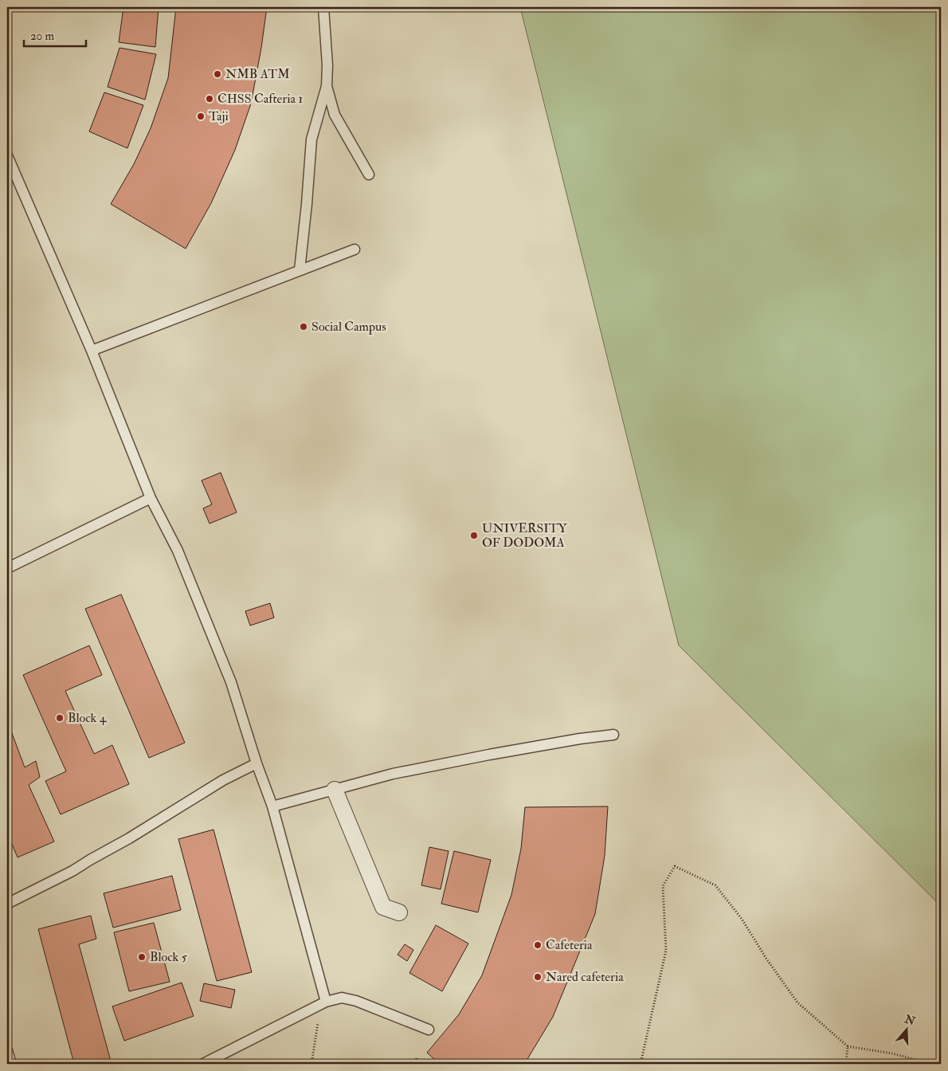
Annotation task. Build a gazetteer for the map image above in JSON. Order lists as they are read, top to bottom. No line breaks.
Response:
{"places":["NMB ATM","CHSS Cafteria 1","Taji","Social Campus","UNIVERSITY OF DODOMA","Block 4","Cafeteria","Block 5","Nared cafeteria"],"scale_bar":"20 m","north":"top"}
